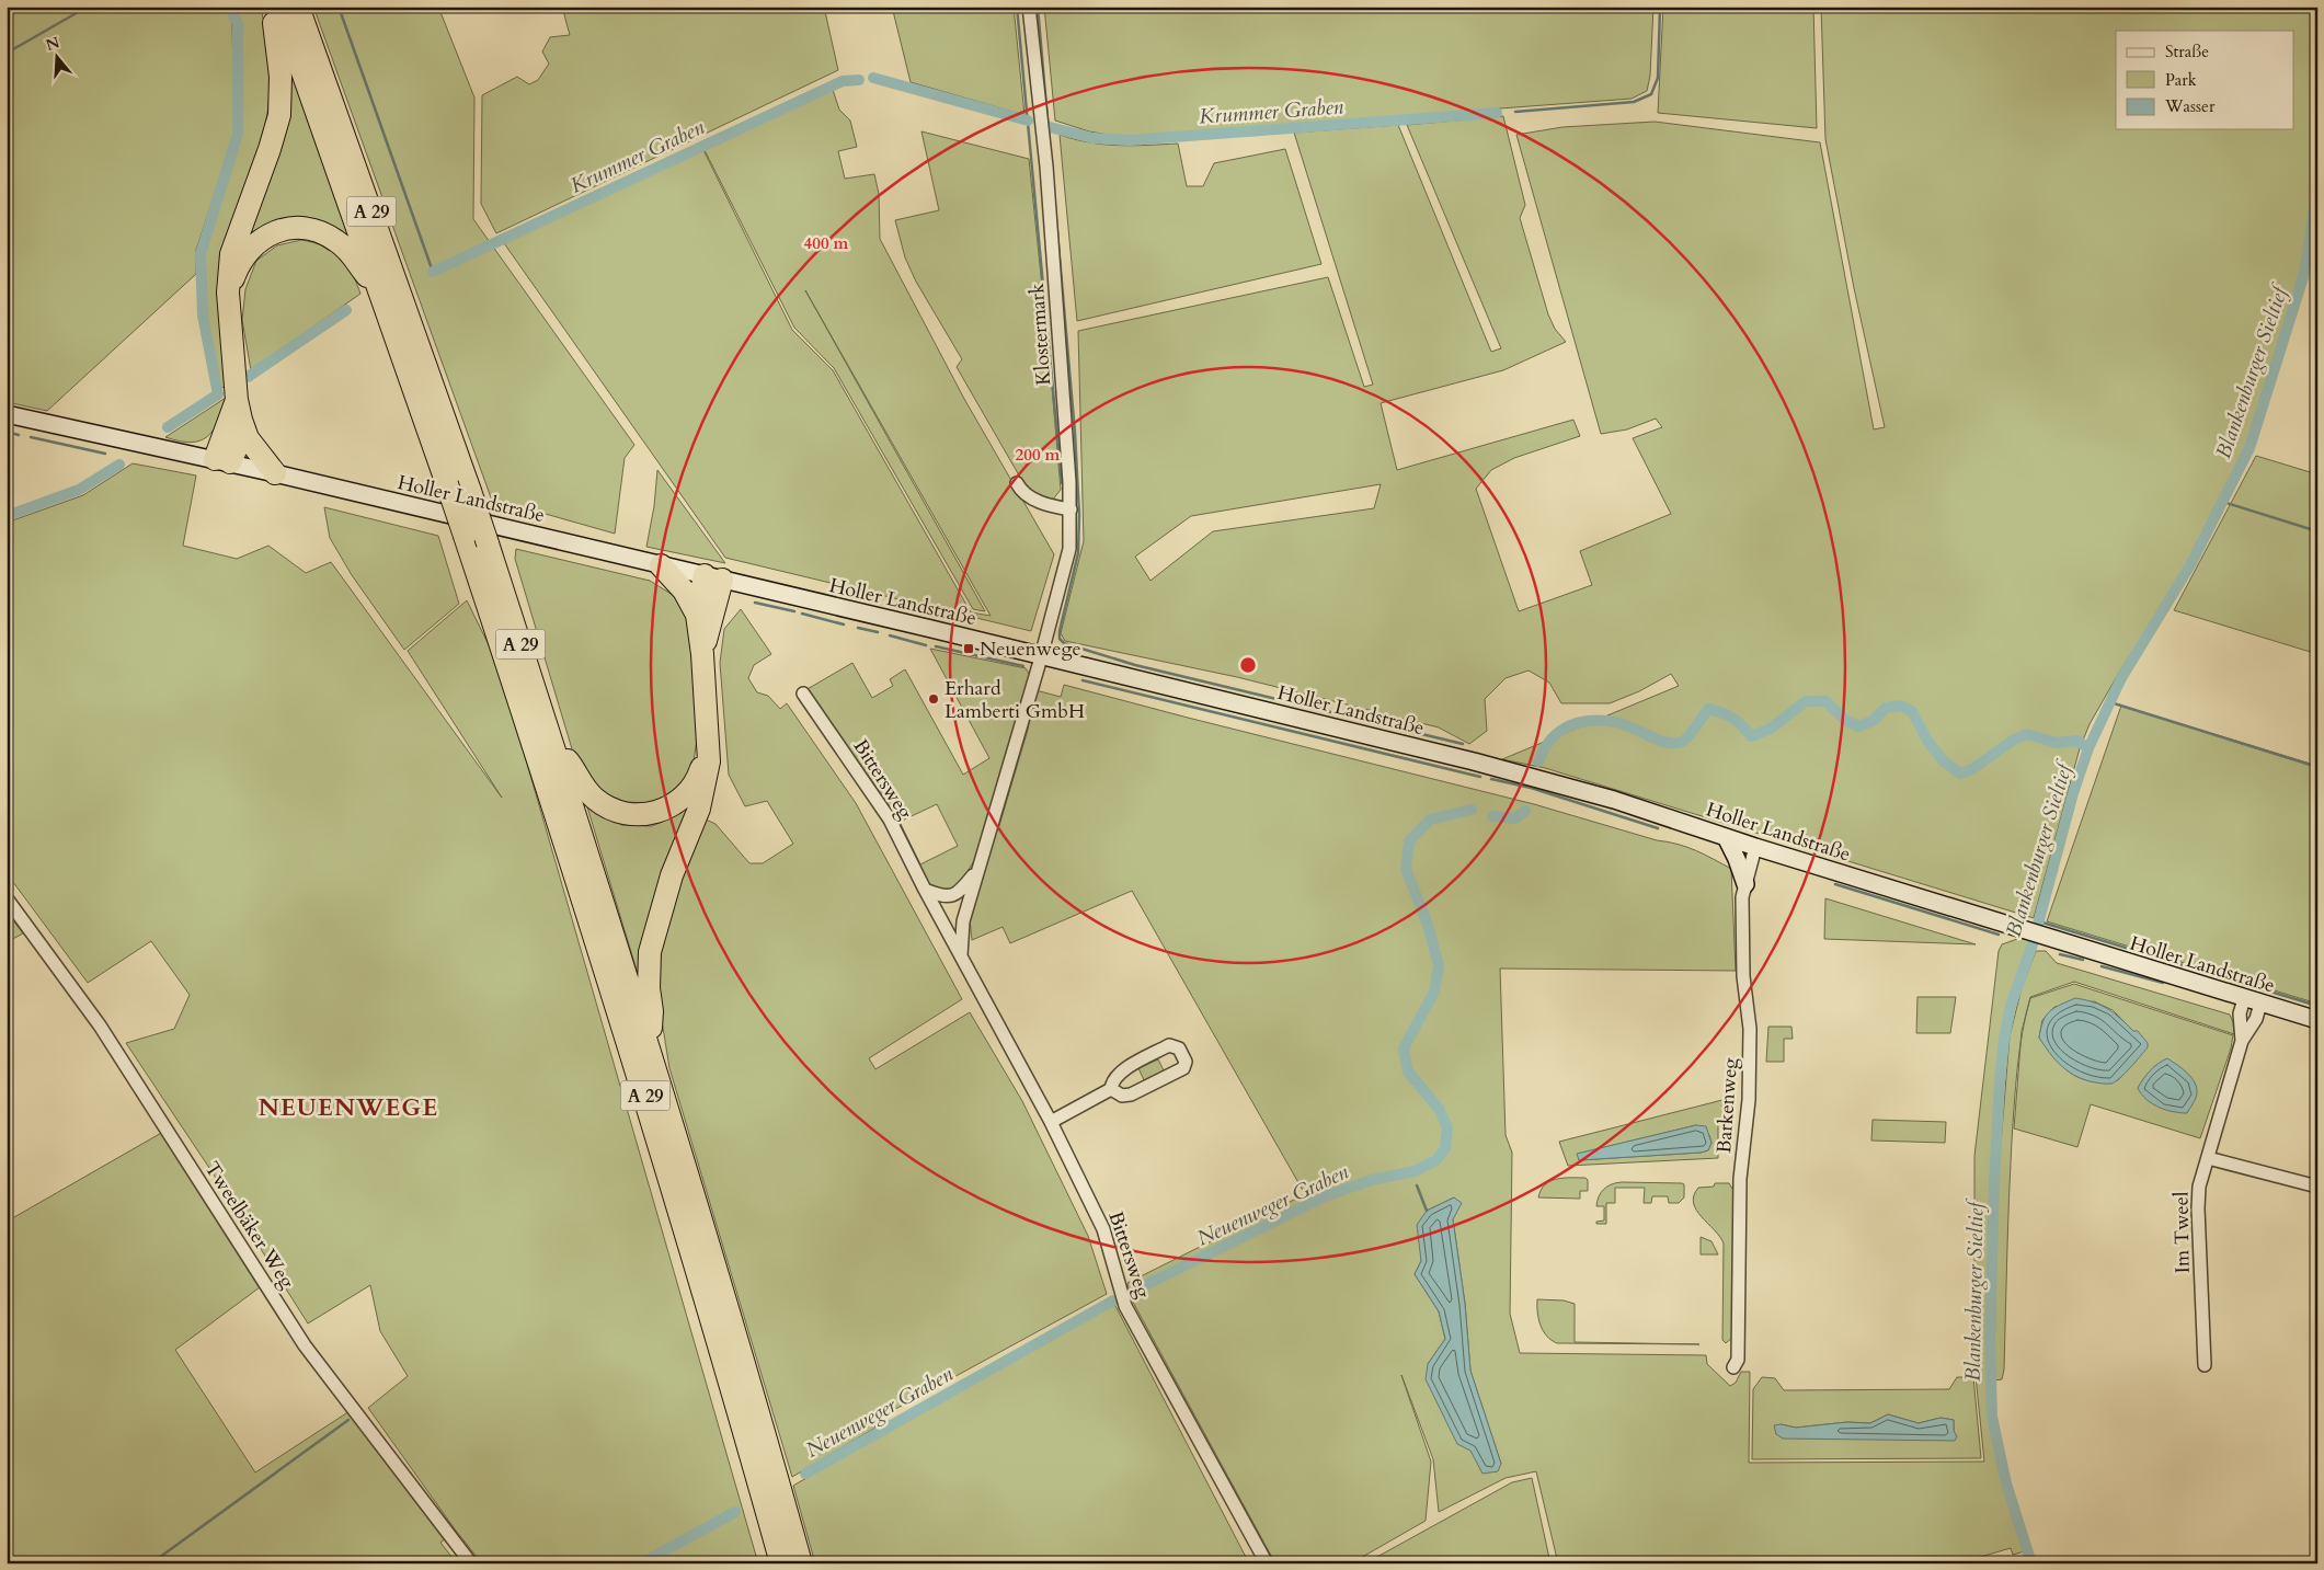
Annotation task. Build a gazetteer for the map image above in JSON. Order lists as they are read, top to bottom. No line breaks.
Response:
{"streets":{"highway":["A 29"],"main road":["Holler Landstraße"],"street":["Klostermark","Bittersweg","Barkenweg","Tweelbäker Weg","Im Tweel"]},"crossings":[["Klostermark","Holler Landstraße"],["Holler Landstraße","Barkenweg"],["Holler Landstraße","Im Tweel"]],"districts":["NEUENWEGE"],"water":["Krummer Graben","Blankenburger Sieltief","Neuenweger Graben"],"places":{"transit":["Neuenwege"],"other":["Erhard Lamberti GmbH"]},"legend":["Straße","Park","Wasser"],"north":"top","rings":["400 m","200 m"]}
